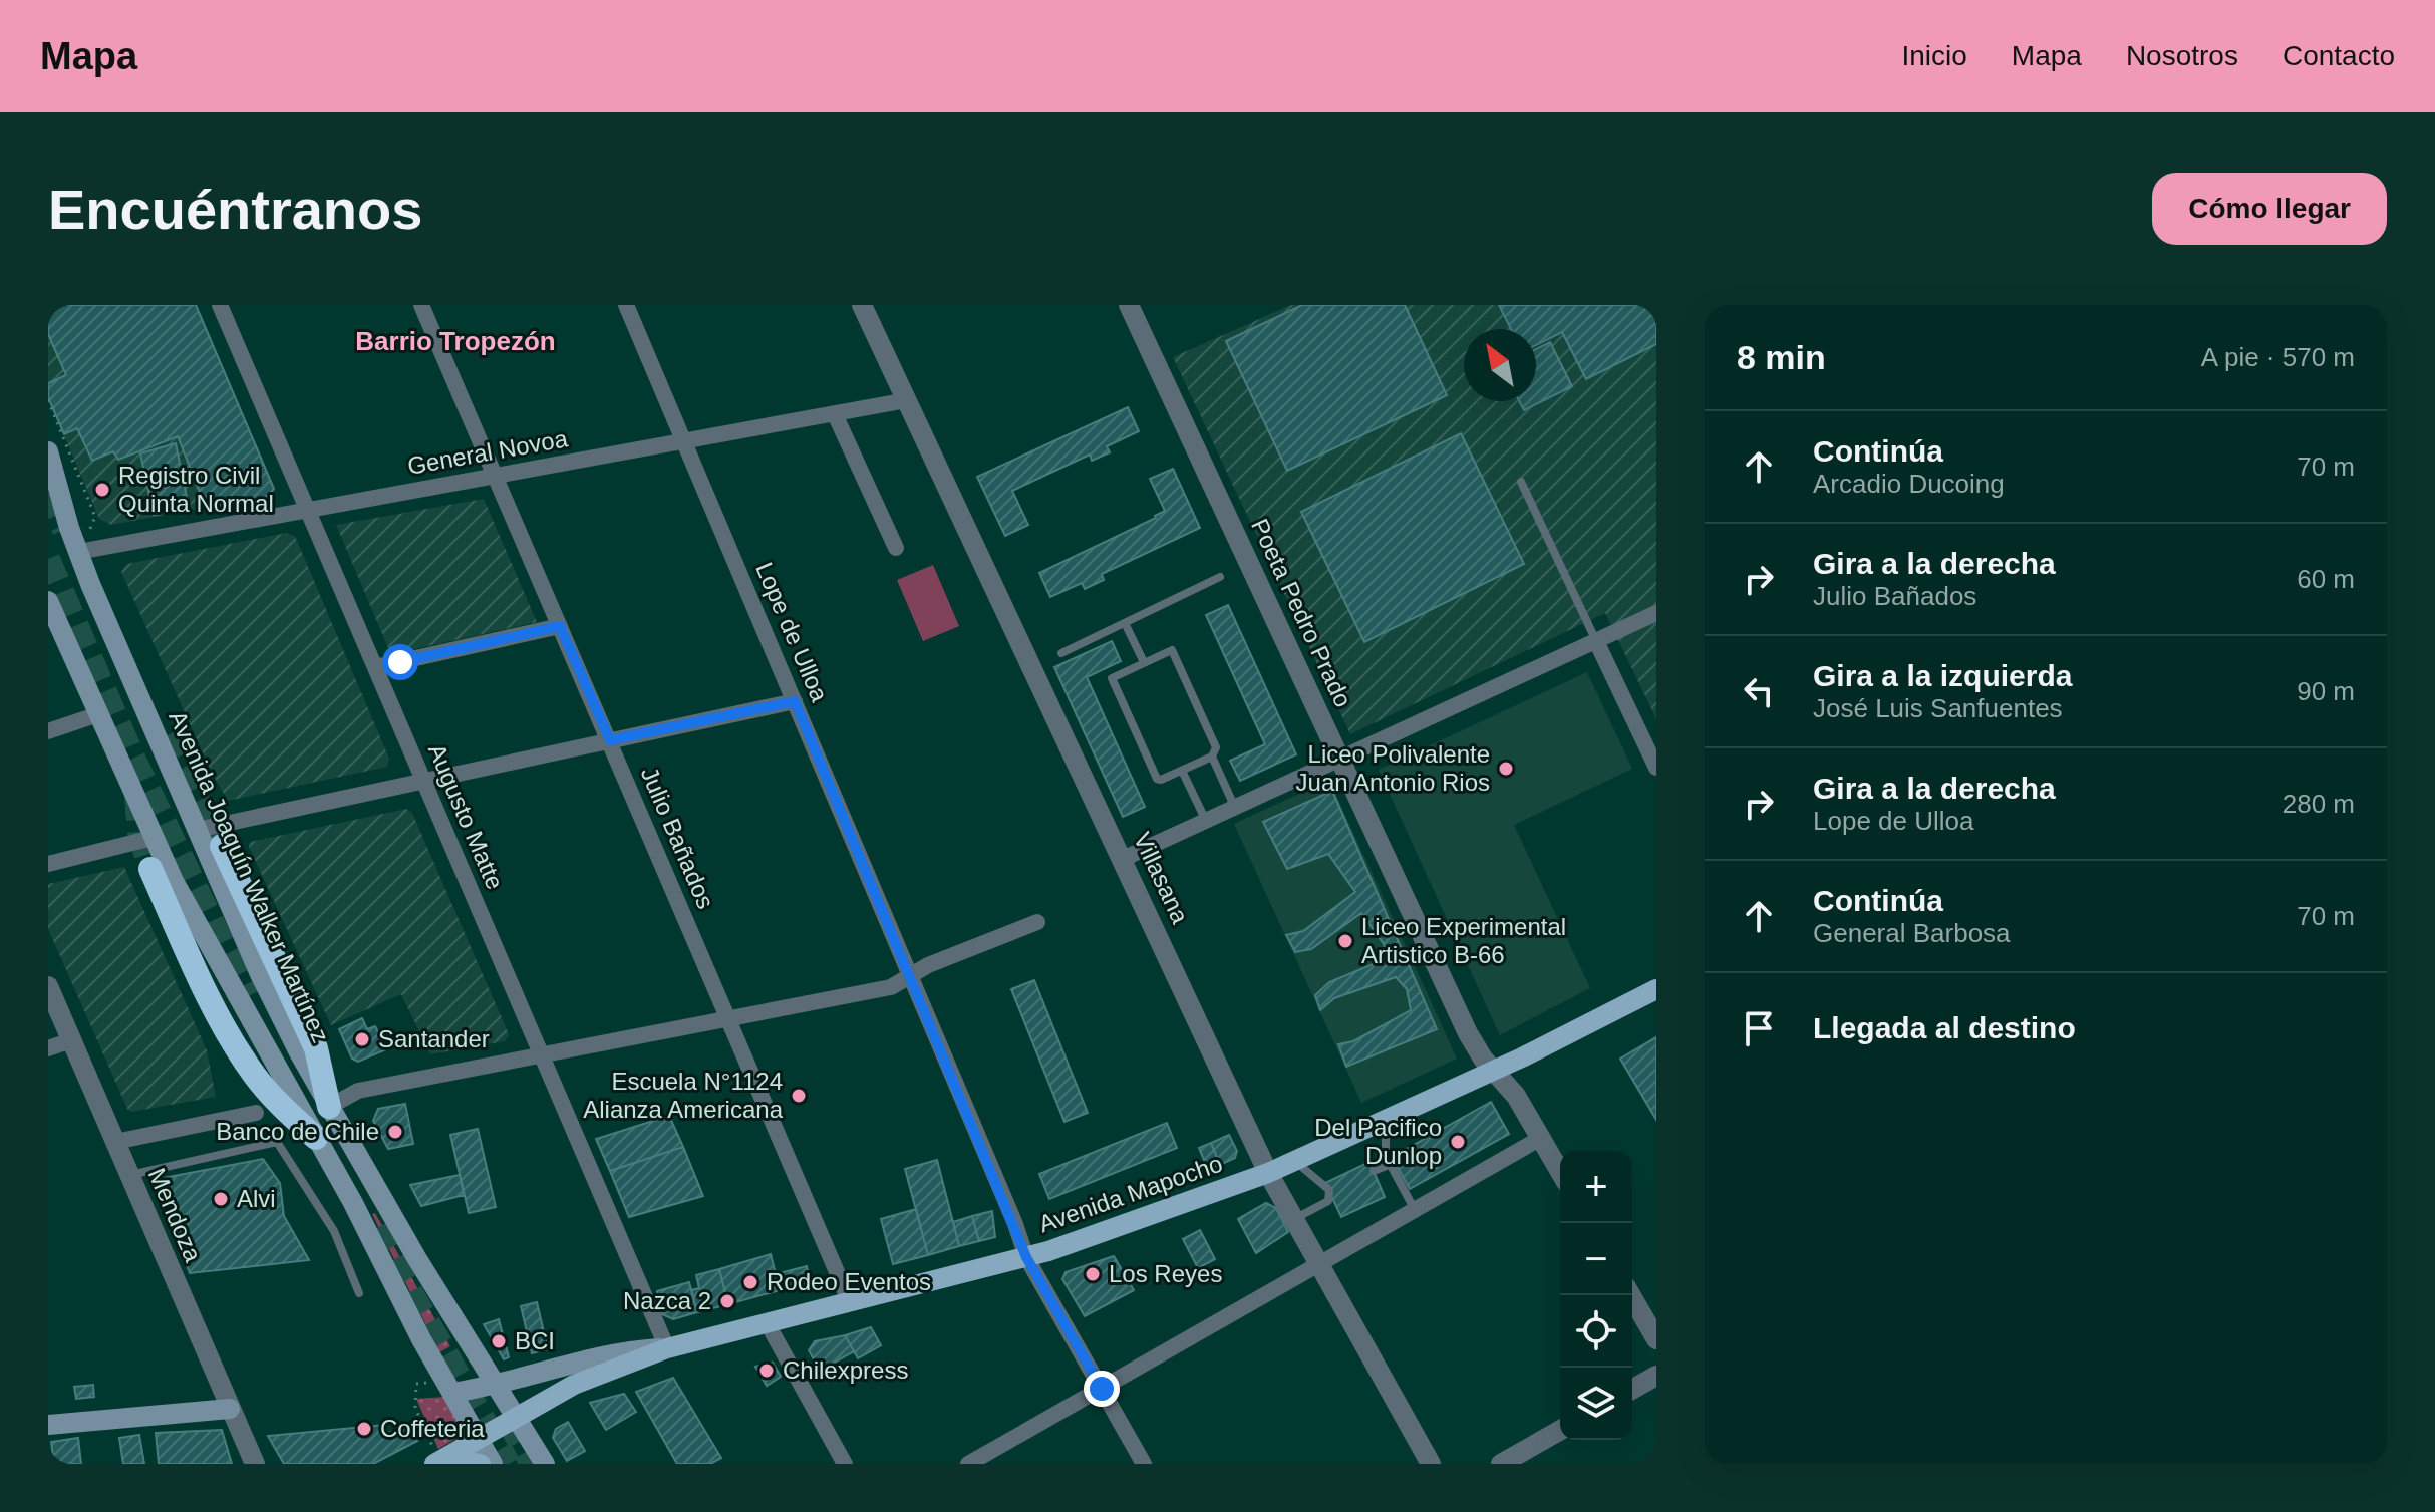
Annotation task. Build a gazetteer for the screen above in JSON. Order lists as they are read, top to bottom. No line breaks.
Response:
{"streets":{"main road":["Avenida Joaquín Walker Martínez","Avenida Mapocho"],"street":["General Novoa","Poeta Pedro Prado","Lope de Ulloa","Augusto Matte","Julio Bañados","Villasana","Mendoza"]},"crossings":[["General Novoa","Lope de Ulloa"],["General Novoa","Augusto Matte"],["General Novoa","Julio Bañados"],["General Novoa","Avenida Joaquín Walker Martínez"],["General Novoa","Villasana"],["Poeta Pedro Prado","Avenida Mapocho"],["Lope de Ulloa","Avenida Mapocho"],["Augusto Matte","Avenida Mapocho"],["Julio Bañados","Avenida Mapocho"],["Avenida Joaquín Walker Martínez","Avenida Mapocho"],["Villasana","Avenida Mapocho"]],"districts":["Barrio Tropezón"],"places":["Registro Civil Quinta Normal","Liceo Polivalente Juan Antonio Rios","Liceo Experimental Artistico B-66","Santander","Escuela N°1124 Alianza Americana","Banco de Chile","Del Pacifico Dunlop","Alvi","Los Reyes","Rodeo Eventos","Nazca 2","BCI","Chilexpress","Coffeteria"],"north":"top left","page":{"header":"Mapa","nav":["Inicio","Mapa","Nosotros","Contacto"],"buttons":"Cómo llegar","title":"Encuéntranos","heading":["8 min","A pie · 570 m"],"list":[["Continúa","Arcadio Ducoing","70 m"],["Gira a la derecha","Julio Bañados","60 m"],["Gira a la izquierda","José Luis Sanfuentes","90 m"],["Gira a la derecha","Lope de Ulloa","280 m"],["Continúa","General Barbosa","70 m"],"Llegada al destino"],"map_buttons":["+","−"]}}
